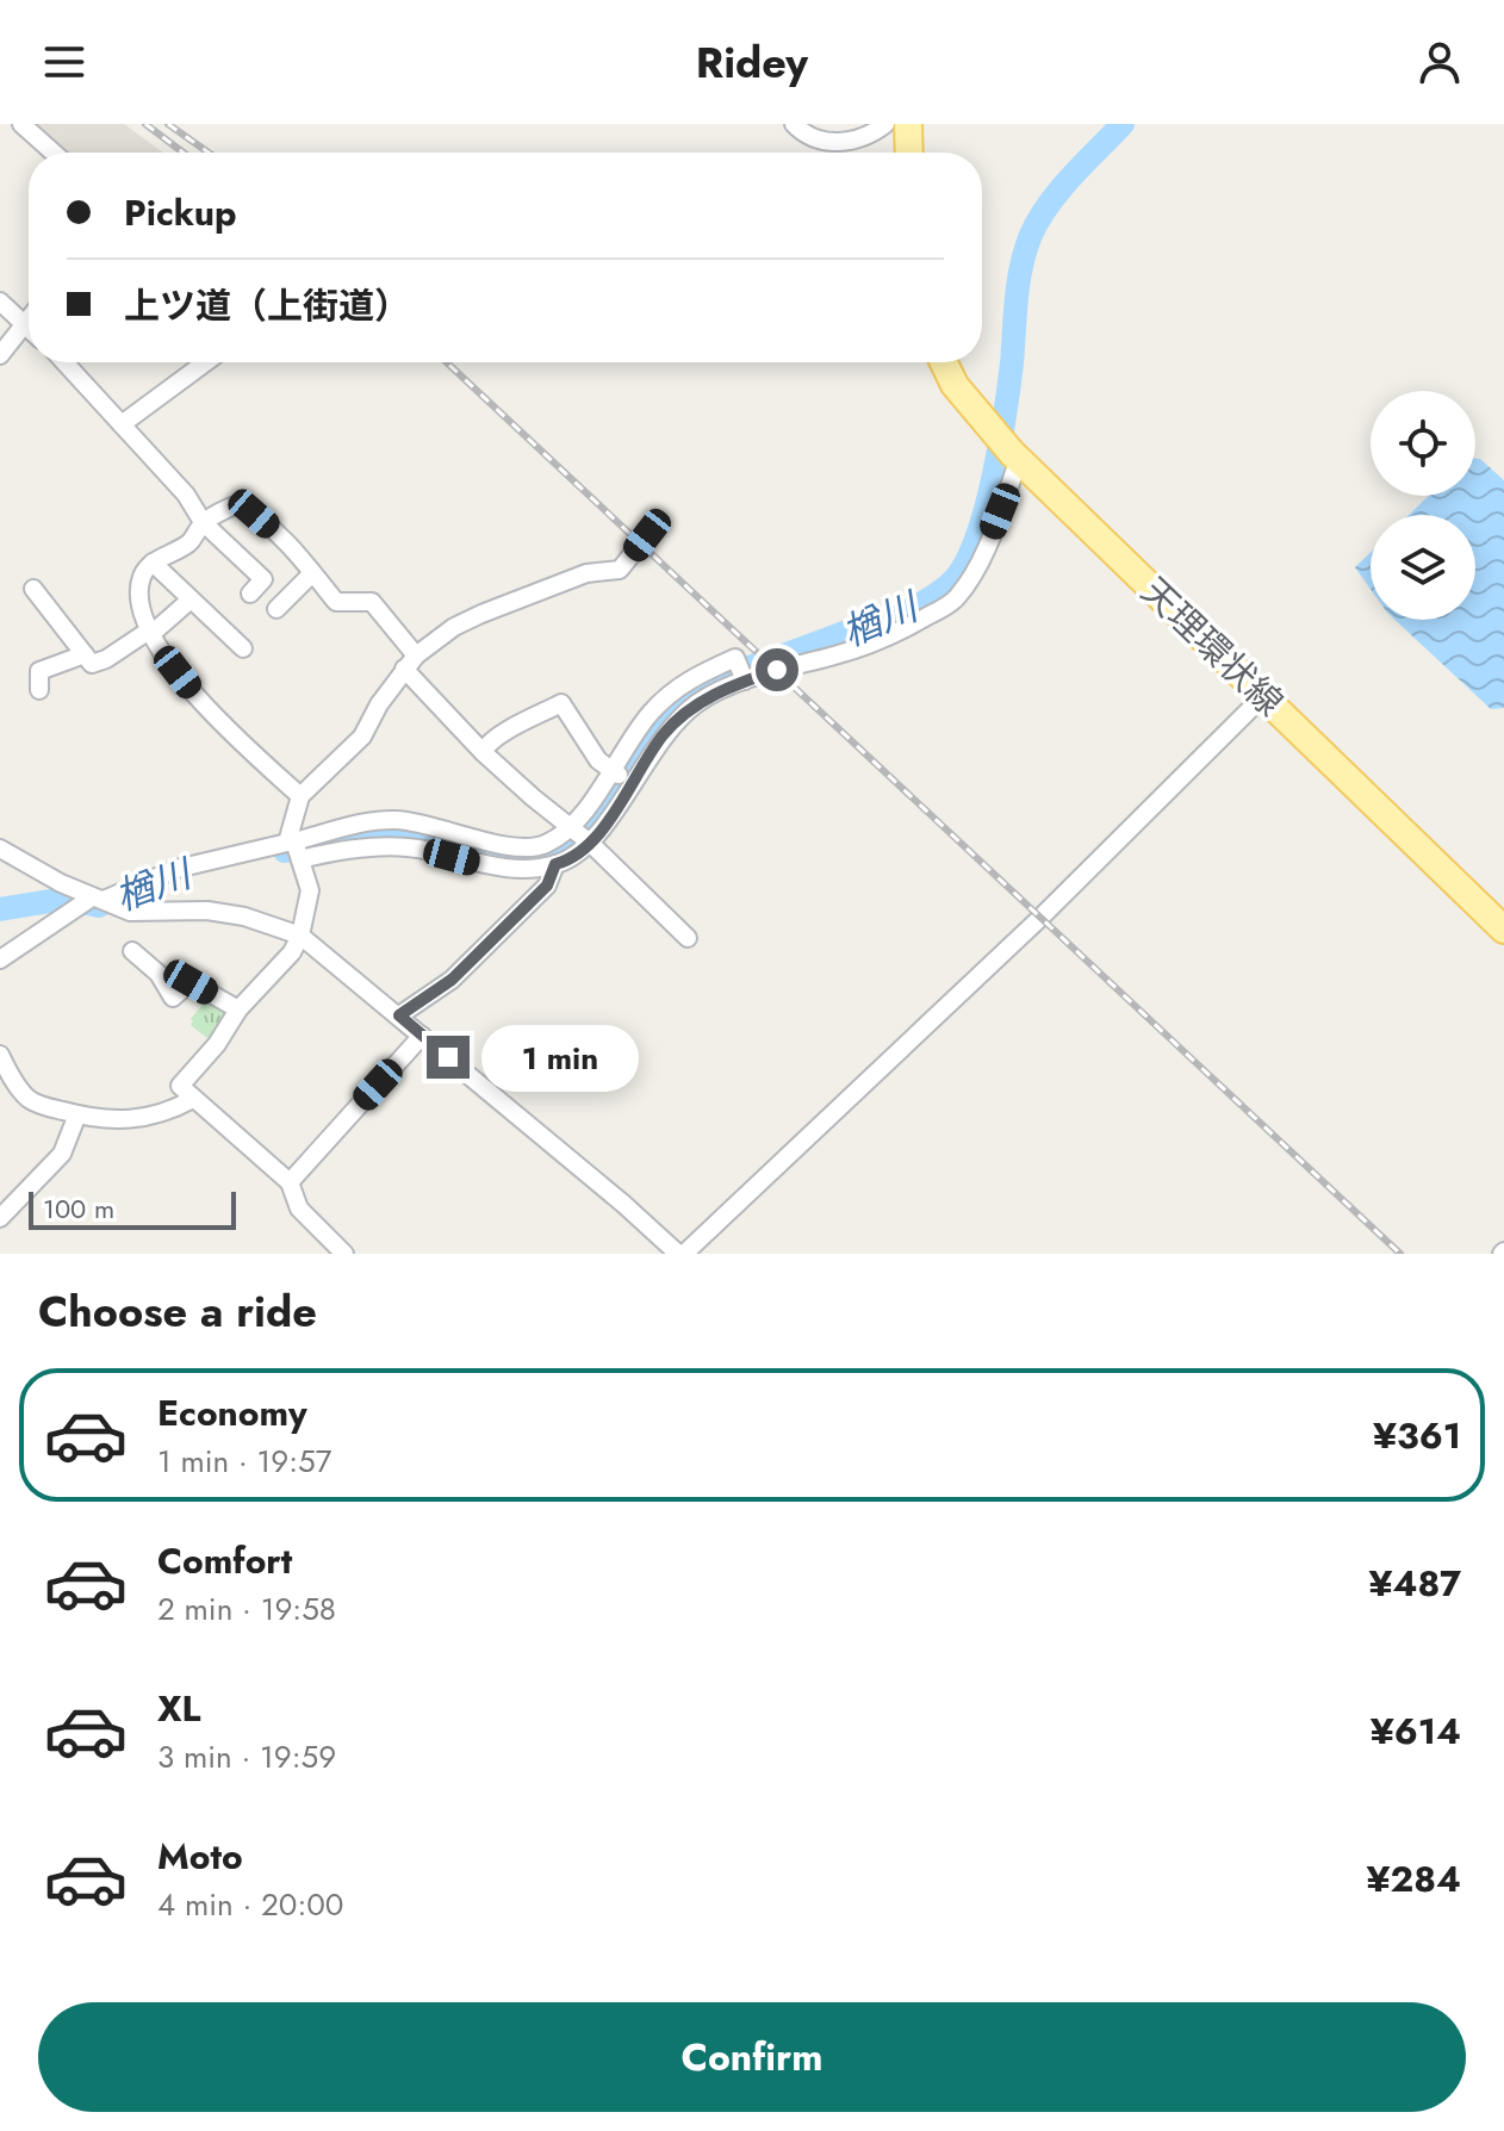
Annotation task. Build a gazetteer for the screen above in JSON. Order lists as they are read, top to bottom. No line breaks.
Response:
{"streets":{"main road":["天理環状線"]},"water":["楢川"],"scale_bar":"100 m","page":{"header":"Ridey","banner":["Pickup","上ツ道（上街道）"],"bubble":"1 min","scale":"100 m","heading":"Choose a ride","list":[{"name":"Economy","note":"1 min · 19:57","value":"¥361"},{"name":"Comfort","note":"2 min · 19:58","value":"¥487"},{"name":"XL","note":"3 min · 19:59","value":"¥614"},{"name":"Moto","note":"4 min · 20:00","value":"¥284"}],"buttons":"Confirm"}}
